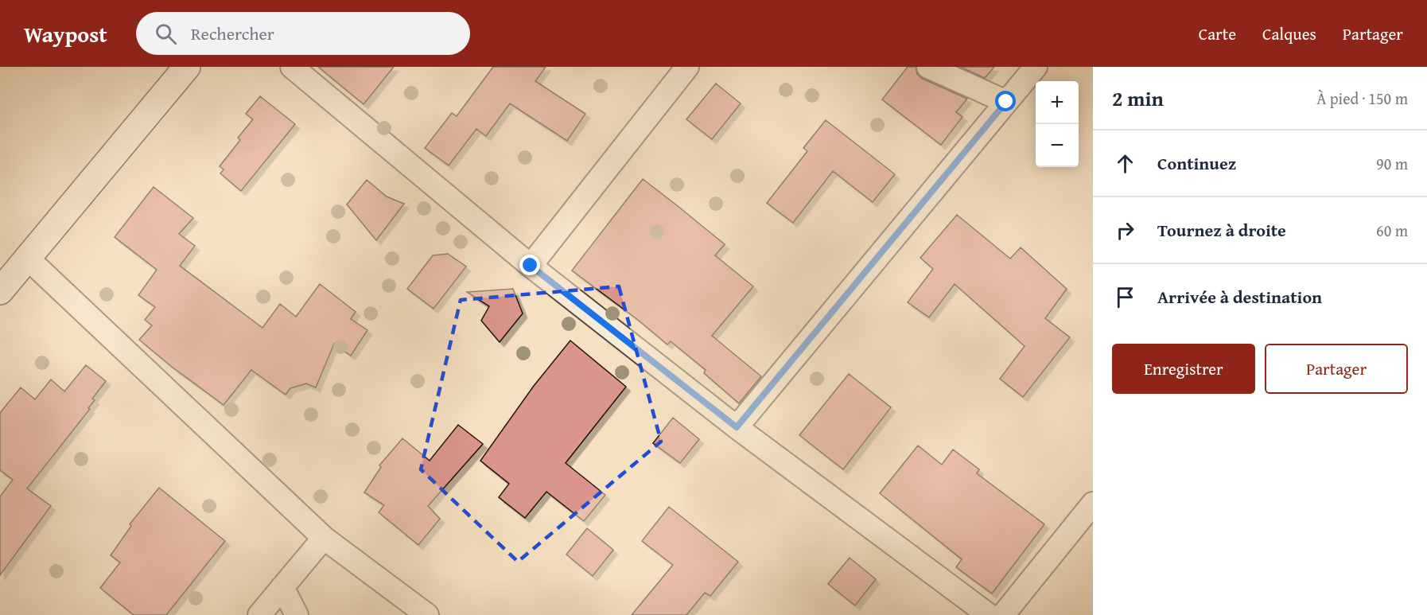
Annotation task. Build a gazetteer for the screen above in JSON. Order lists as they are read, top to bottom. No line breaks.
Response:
{"page":{"header":"Waypost","search":"Rechercher","nav":["Carte","Calques","Partager"],"heading":["2 min","À pied · 150 m"],"map_buttons":["+","−"],"list":[["Continuez","90 m"],["Tournez à droite","60 m"],"Arrivée à destination"],"buttons":["Enregistrer","Partager"]}}
